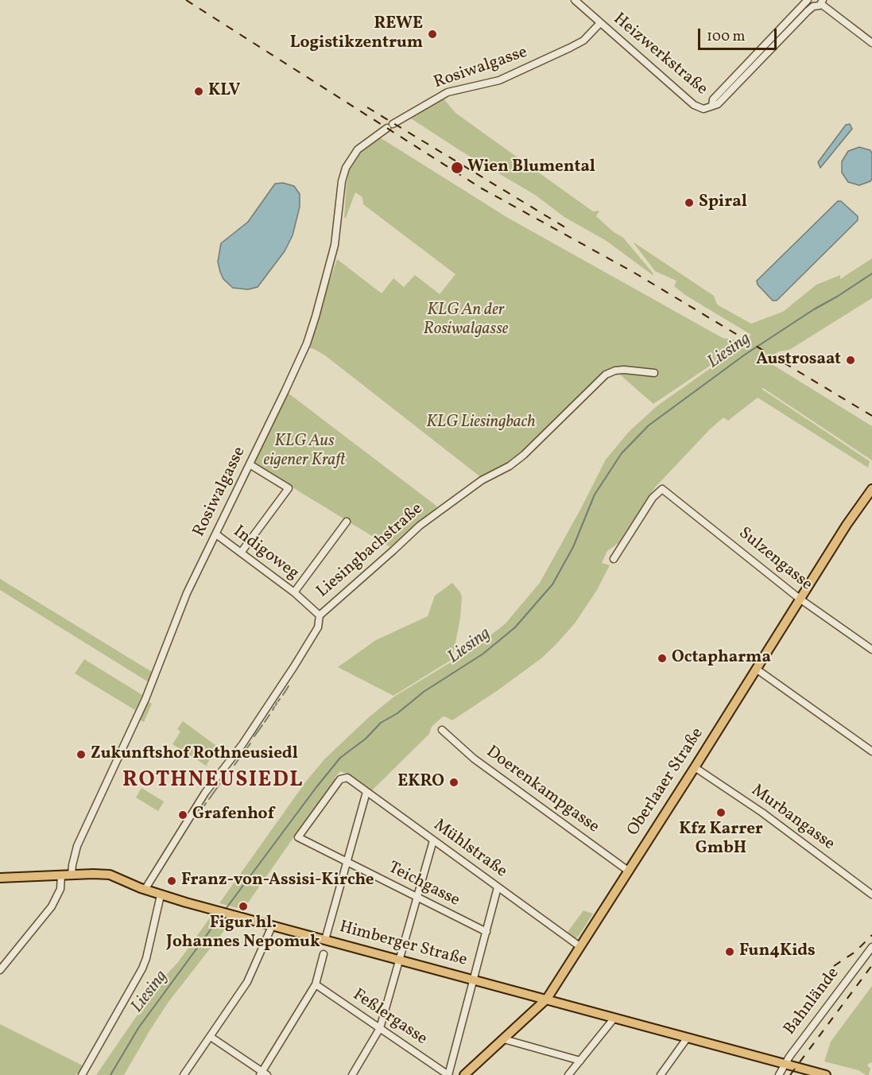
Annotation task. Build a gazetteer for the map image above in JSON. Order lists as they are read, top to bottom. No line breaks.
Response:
{"streets":{"main road":["Oberlaaer Straße","Himberger Straße"],"street":["Heizwerkstraße","Rosiwalgasse","Liesingbachstraße","Indigoweg","Sulzengasse","Doerenkampgasse","Murbangasse","Mühlstraße","Teichgasse","Bahnlände","Feßlergasse"]},"crossings":[["Heizwerkstraße","Rosiwalgasse"],["Rosiwalgasse","Indigoweg"],["Rosiwalgasse","Himberger Straße"],["Liesingbachstraße","Indigoweg"],["Liesingbachstraße","Himberger Straße"],["Sulzengasse","Oberlaaer Straße"],["Oberlaaer Straße","Doerenkampgasse"],["Oberlaaer Straße","Murbangasse"],["Oberlaaer Straße","Mühlstraße"],["Oberlaaer Straße","Himberger Straße"],["Mühlstraße","Teichgasse"],["Himberger Straße","Bahnlände"]],"districts":["ROTHNEUSIEDL"],"water":["Liesing"],"parks":["KLG An der Rosiwalgasse","KLG Liesingbach","KLG Aus eigener Kraft"],"places":["REWE Logistikzentrum","KLV","Wien Blumental","Spiral","Austrosaat","Octapharma","Zukunftshof Rothneusiedl","EKRO","Kfz Karrer GmbH","Grafenhof","Franz-von-Assisi-Kirche","Figur hl. Johannes Nepomuk","Fun4Kids"],"scale_bar":"100 m"}
